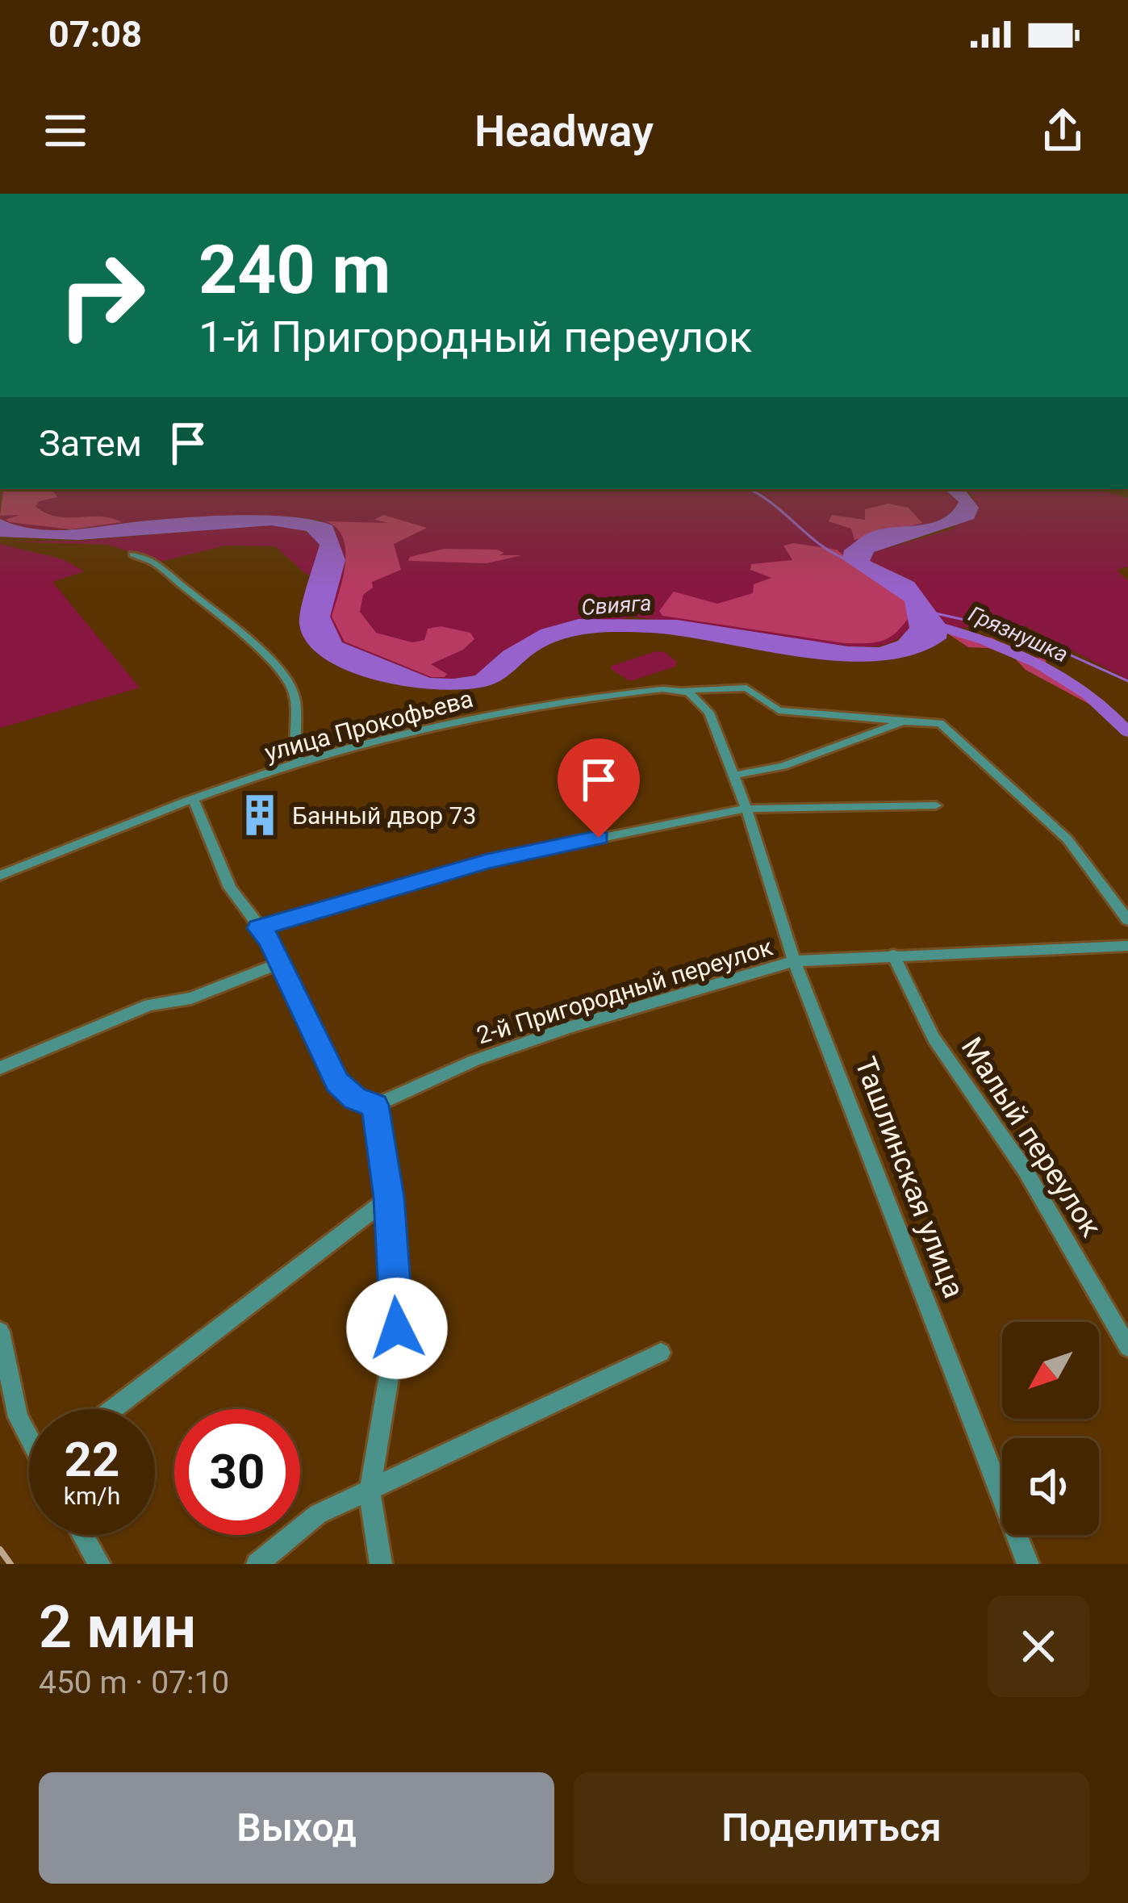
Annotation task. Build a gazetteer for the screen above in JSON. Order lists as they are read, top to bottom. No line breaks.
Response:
{"streets":{"street":["улица Прокофьева","2-й Пригородный переулок","Малый переулок","Ташлинская улица"]},"crossings":[["улица Прокофьева","Ташлинская улица"],["2-й Пригородный переулок","Малый переулок"],["2-й Пригородный переулок","Ташлинская улица"]],"water":["Свияга","Грязнушка"],"places":{"building":["Банный двор 73"]},"north":"bottom left","page":{"status":"07:08","header":"Headway","turn":["240 m","1-й Пригородный переулок"],"then":"Затем","speed":"22 km/h","limit":"30","heading":["2 мин","450 m · 07:10"],"buttons":["Выход","Поделиться"]}}
